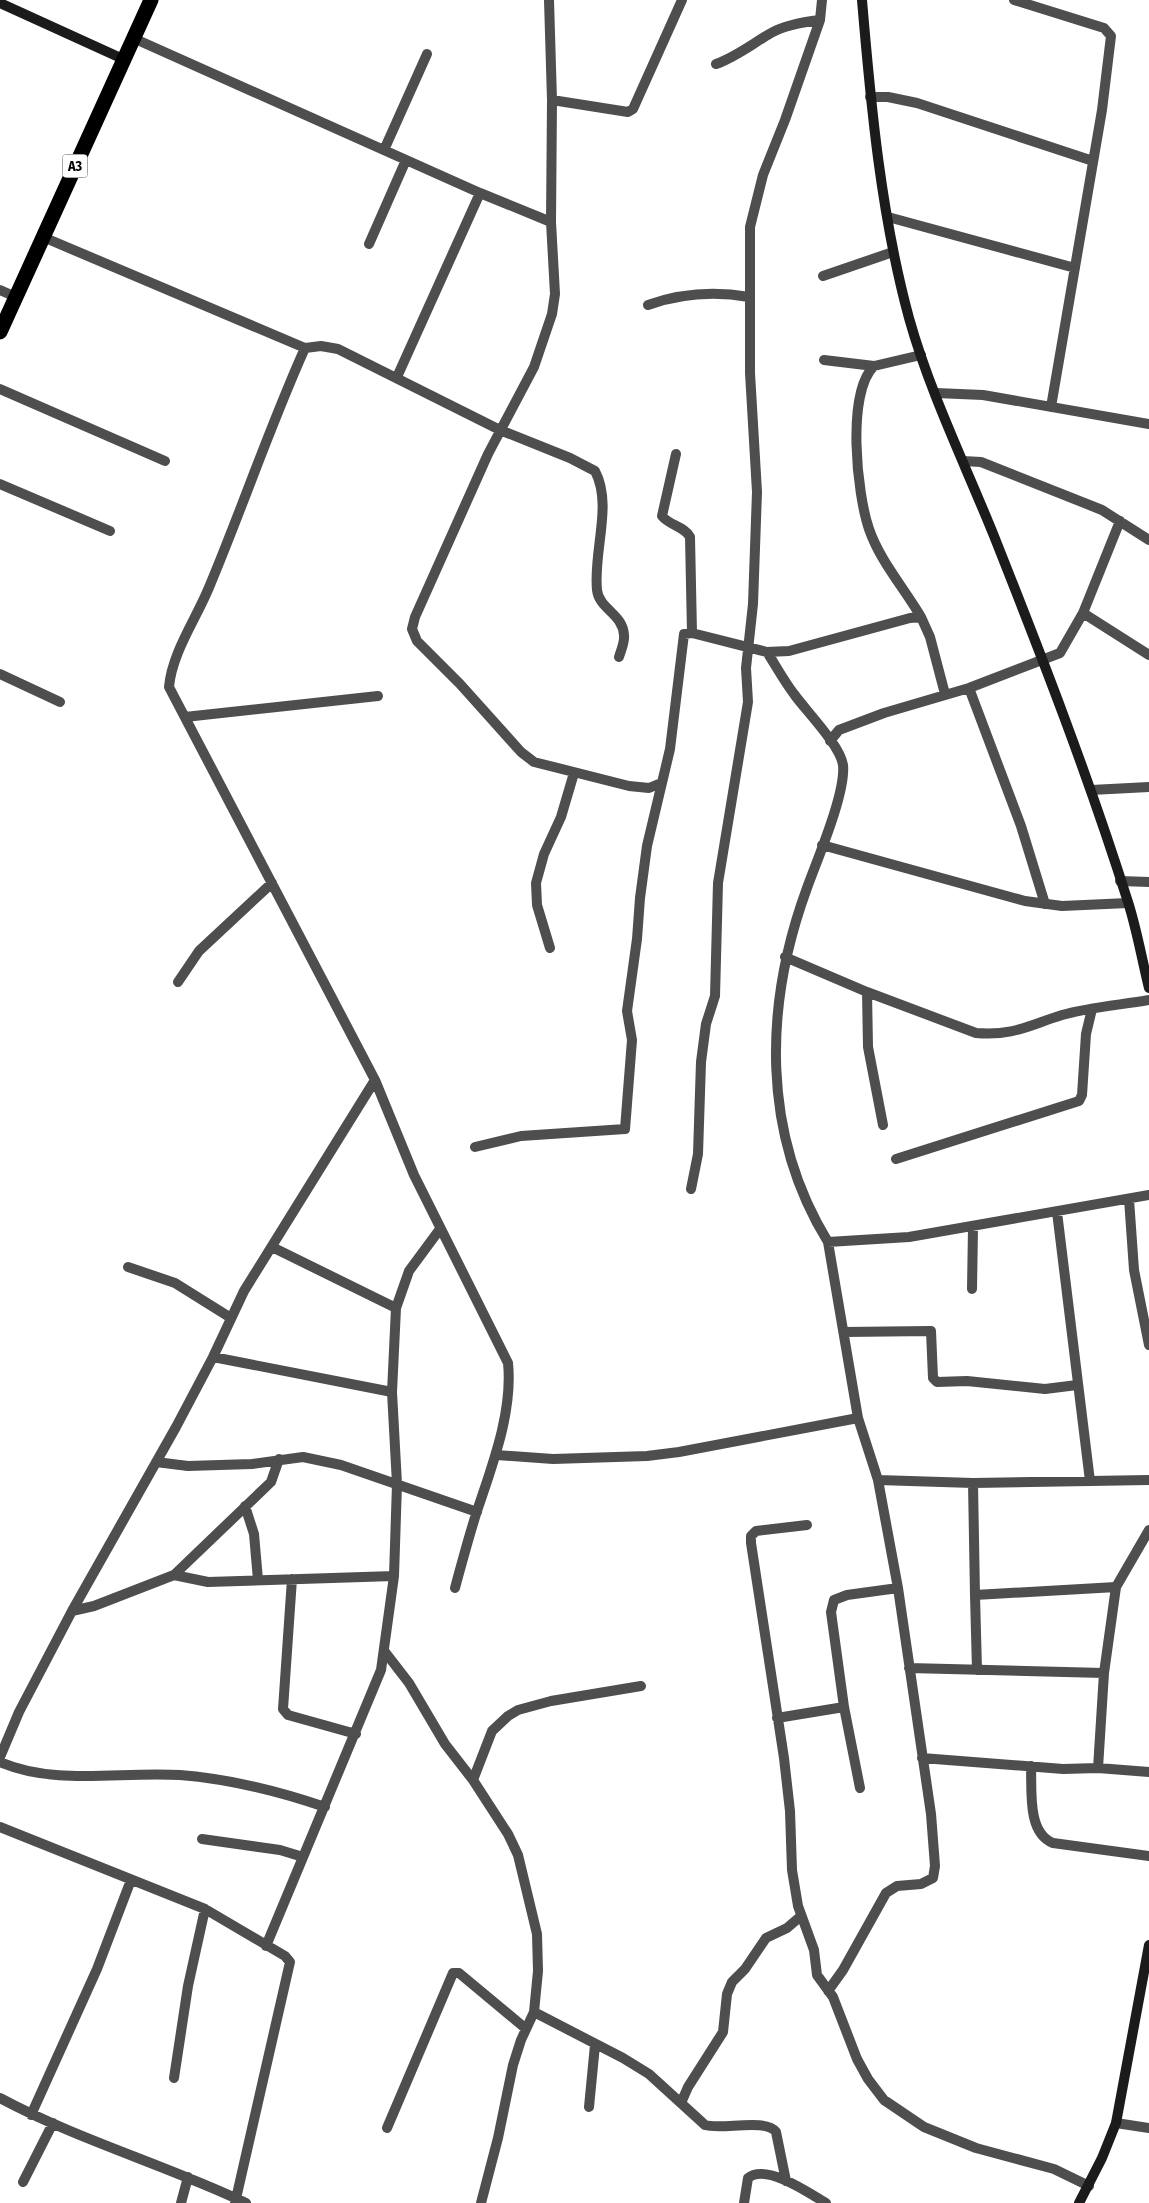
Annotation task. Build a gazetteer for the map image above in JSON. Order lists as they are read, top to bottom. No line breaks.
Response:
{"streets":{"highway":["A3"]}}
